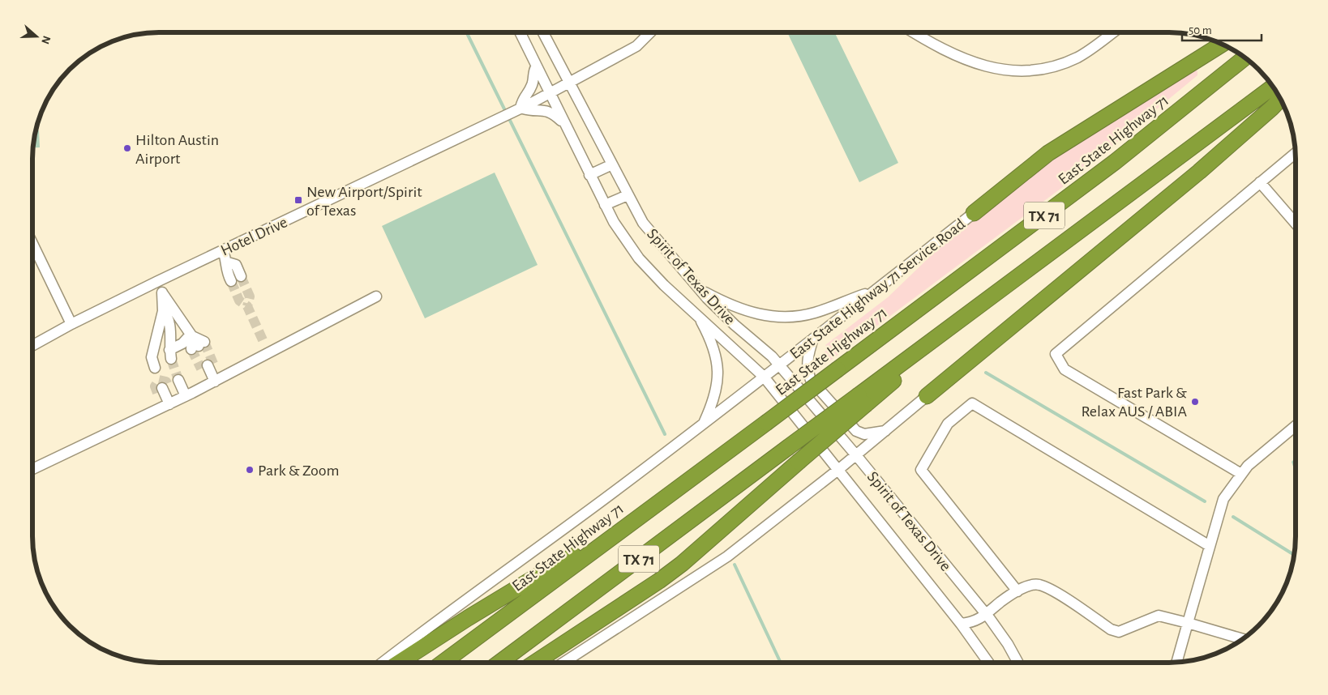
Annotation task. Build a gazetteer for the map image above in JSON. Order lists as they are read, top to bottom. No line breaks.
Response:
{"streets":{"highway":["East State Highway 71","TX 71"],"street":["Hotel Drive","Spirit of Texas Drive","East State Highway 71 Service Road"]},"crossings":[["Hotel Drive","Spirit of Texas Drive"],["Spirit of Texas Drive","East State Highway 71 Service Road"]],"places":{"other":["Hilton Austin Airport","Fast Park & Relax AUS / ABIA","Park & Zoom"],"transit":["New Airport/Spirit of Texas"]},"scale_bar":"50 m","north":"right"}
